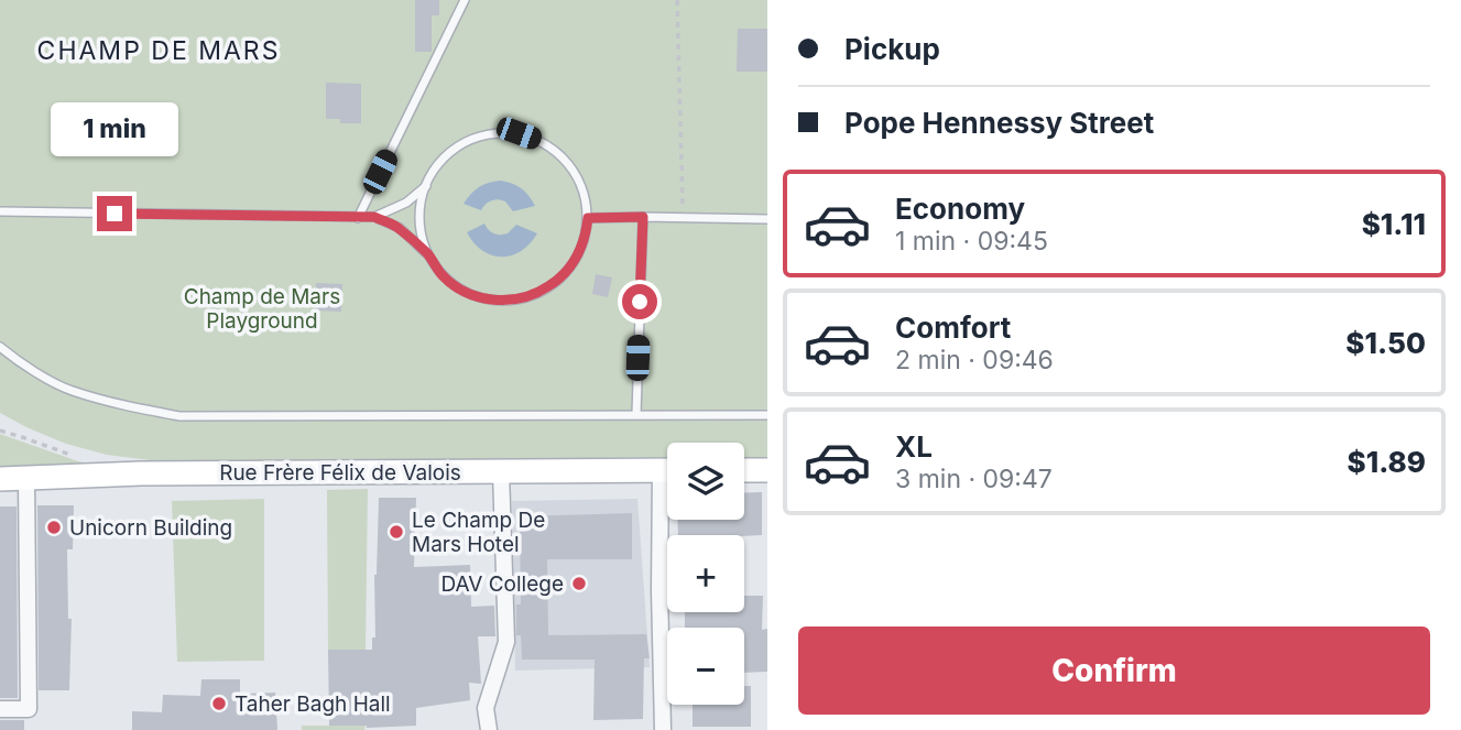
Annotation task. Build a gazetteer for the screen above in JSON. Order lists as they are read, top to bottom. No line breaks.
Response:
{"streets":{"main road":["Rue Frère Félix de Valois"]},"districts":["CHAMP DE MARS"],"parks":["Champ de Mars Playground"],"places":["Unicorn Building","Le Champ De Mars Hotel","DAV College","Taher Bagh Hall"],"page":{"banner":["Pickup","Pope Hennessy Street"],"bubble":"1 min","list":[{"name":"Economy","note":"1 min · 09:45","value":"$1.11"},{"name":"Comfort","note":"2 min · 09:46","value":"$1.50"},{"name":"XL","note":"3 min · 09:47","value":"$1.89"}],"map_buttons":["+","−"],"buttons":"Confirm"}}
